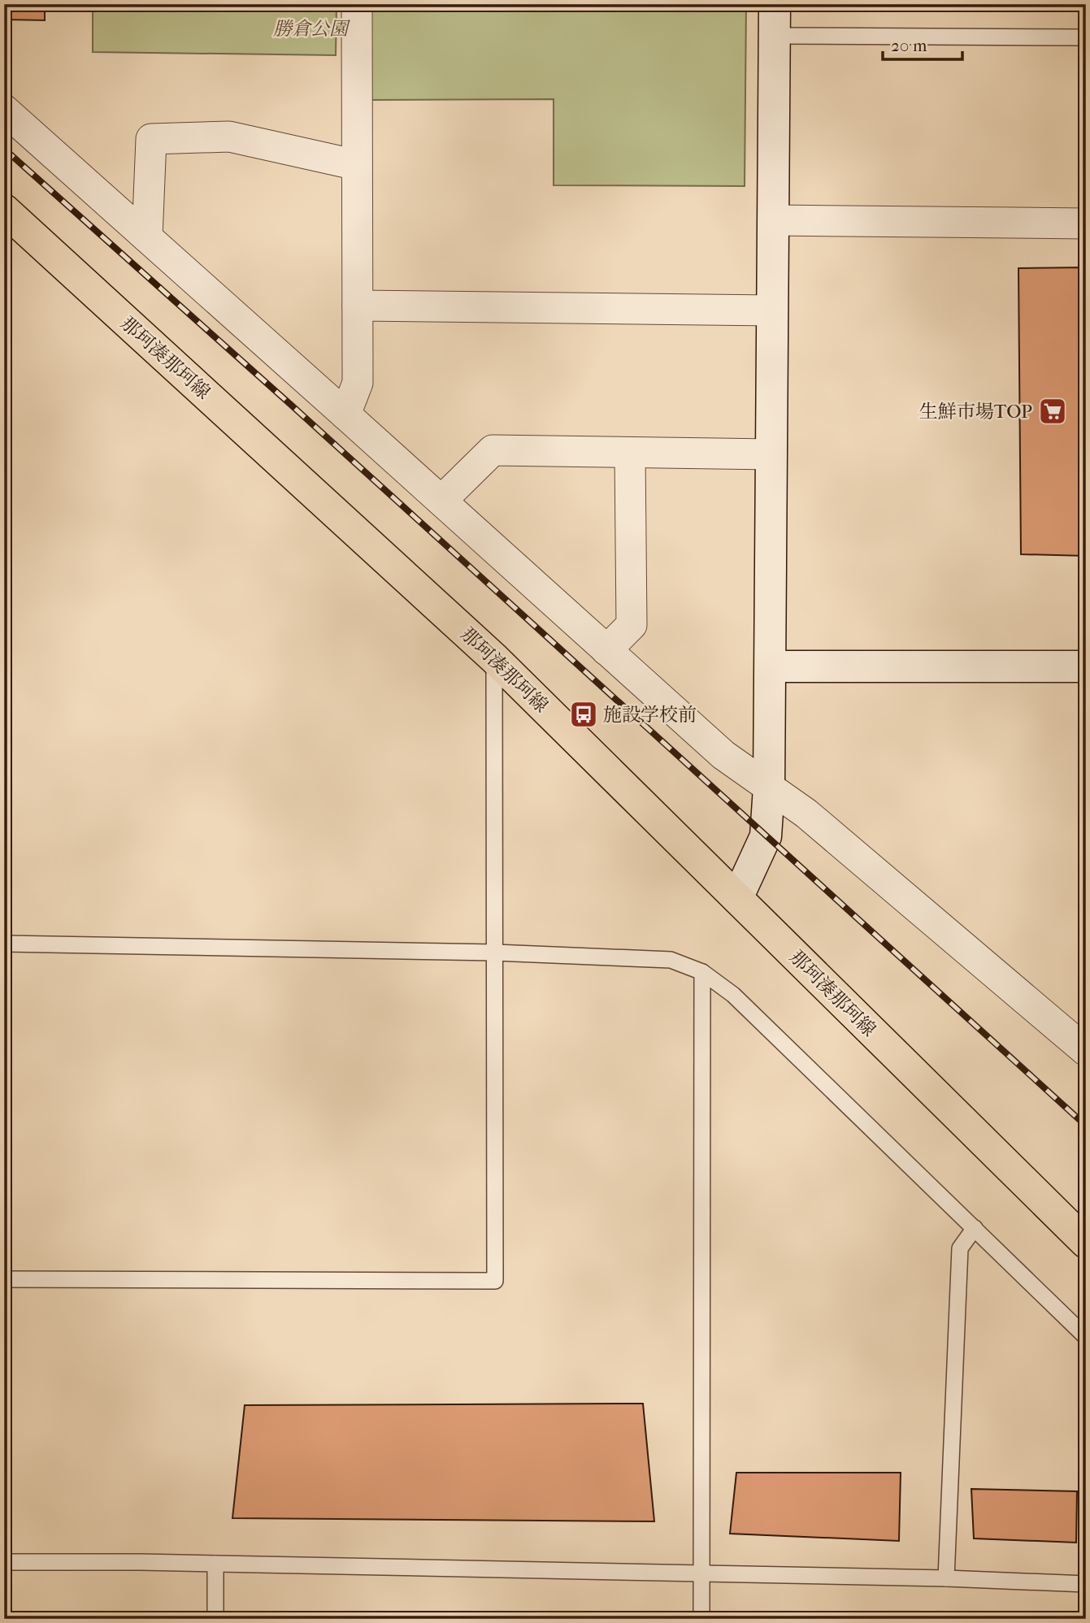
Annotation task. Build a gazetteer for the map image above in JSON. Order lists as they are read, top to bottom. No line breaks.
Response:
{"streets":{"main road":["那珂湊那珂線"]},"parks":["勝倉公園"],"places":{"supermarket":["生鮮市場TOP"],"bus stop":["施設学校前"]},"scale_bar":"20 m"}
